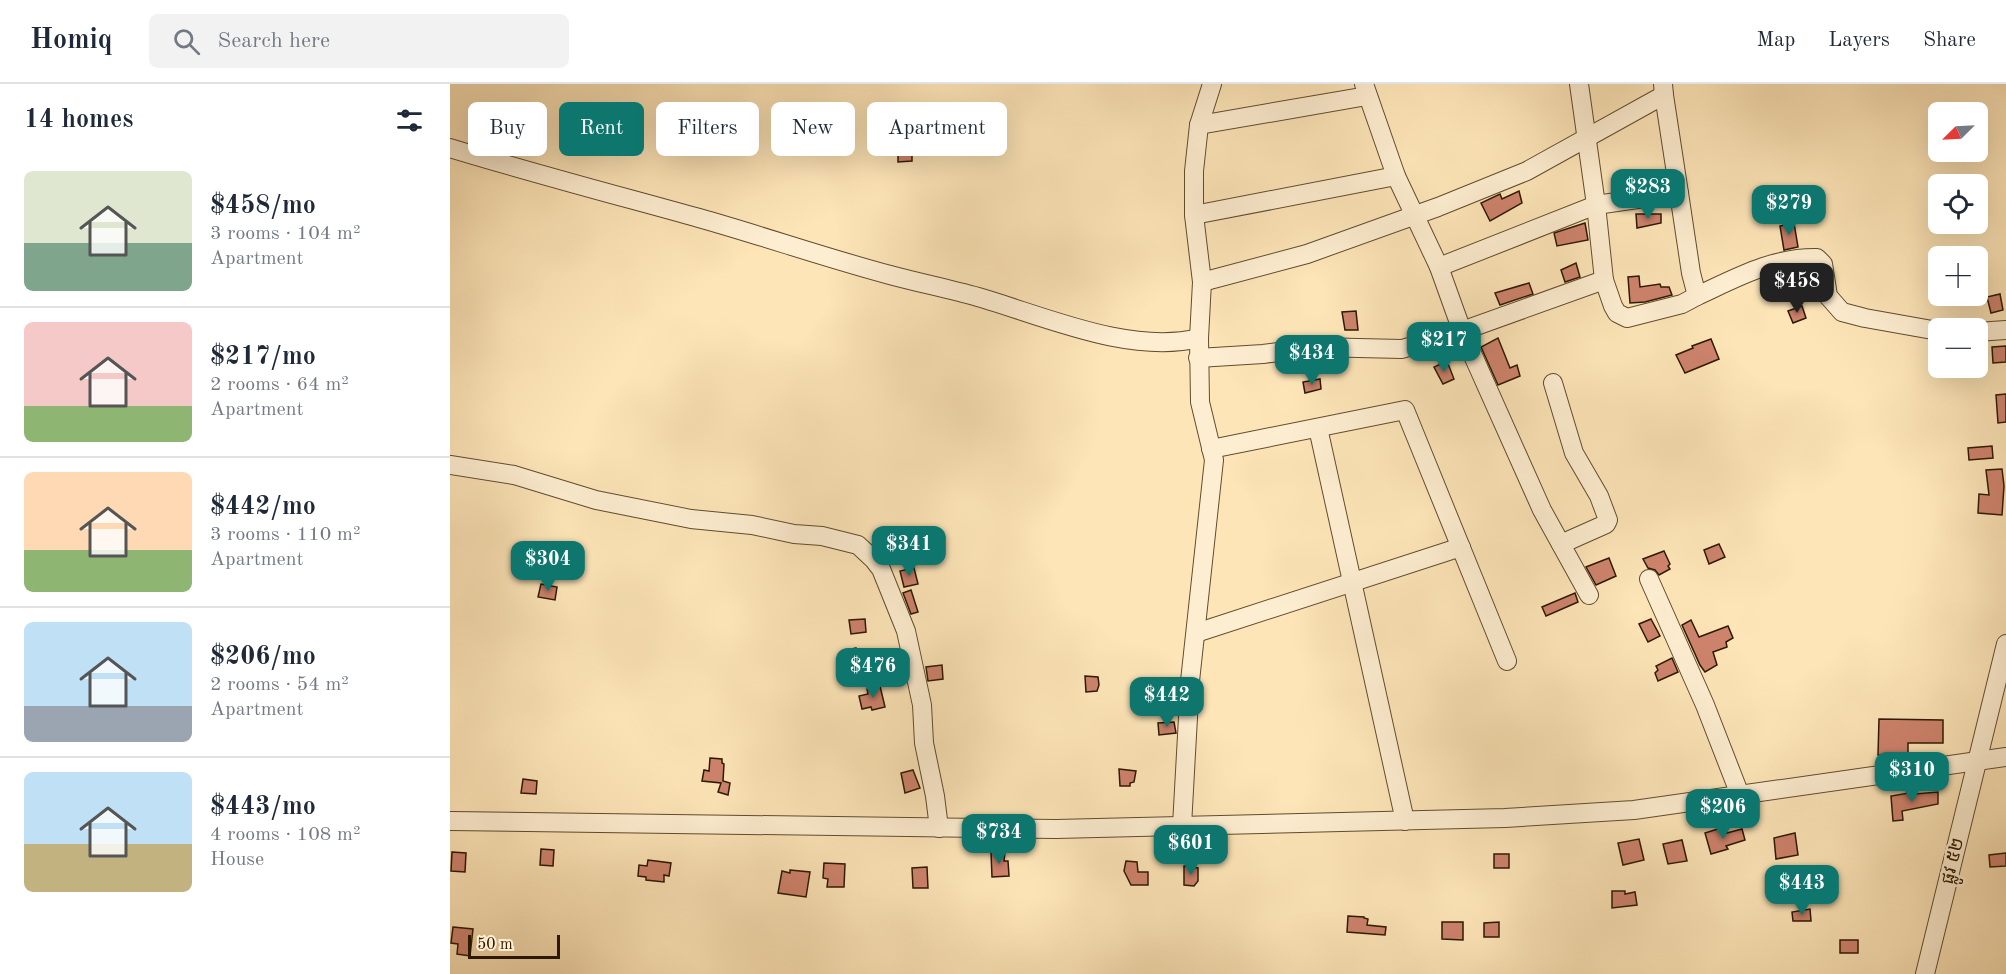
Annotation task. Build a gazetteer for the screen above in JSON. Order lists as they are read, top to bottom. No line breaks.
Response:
{"streets":{"street":["ផ្លូវ ៥២"]},"scale_bar":"50 m","north":"bottom left","page":{"header":"Homiq","search":"Search here","nav":["Map","Layers","Share"],"heading":"14 homes","map_buttons":["+","−"],"chip":["Buy","Rent","Filters","New","Apartment"],"list":[{"name":"$458/mo","note":"3 rooms · 104 m² · Apartment"},{"name":"$217/mo","note":"2 rooms · 64 m² · Apartment"},{"name":"$442/mo","note":"3 rooms · 110 m² · Apartment"},{"name":"$206/mo","note":"2 rooms · 54 m² · Apartment"},{"name":"$443/mo","note":"4 rooms · 108 m² · House"}],"price":["$283","$279","$458","$217","$434","$341","$304","$476","$442","$310","$206","$734","$601","$443"],"scale":"50 m"}}
